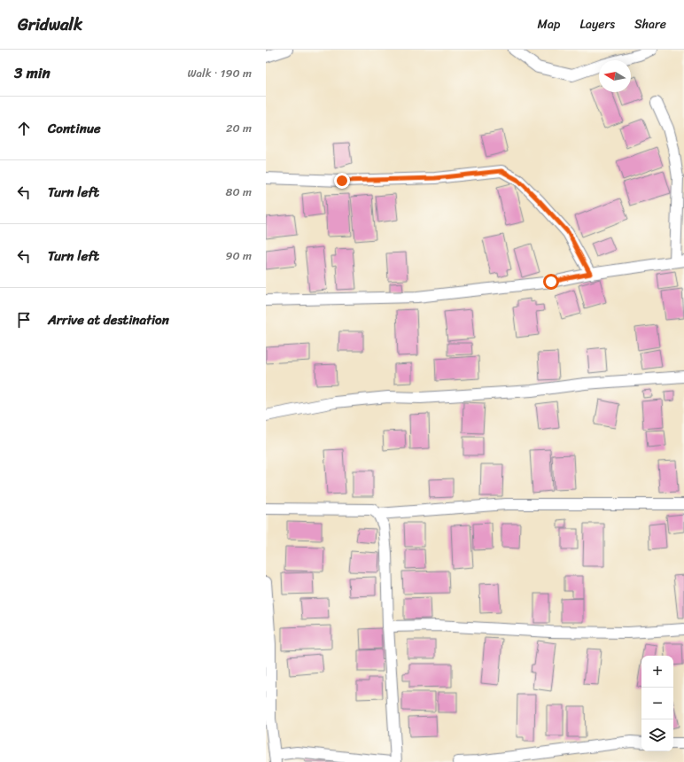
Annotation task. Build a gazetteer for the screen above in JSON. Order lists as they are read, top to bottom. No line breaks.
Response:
{"north":"left","page":{"header":"Gridwalk","nav":["Map","Layers","Share"],"heading":["3 min","Walk · 190 m"],"list":[["Continue","20 m"],["Turn left","80 m"],["Turn left","90 m"],"Arrive at destination"],"map_buttons":["+","−"]}}
